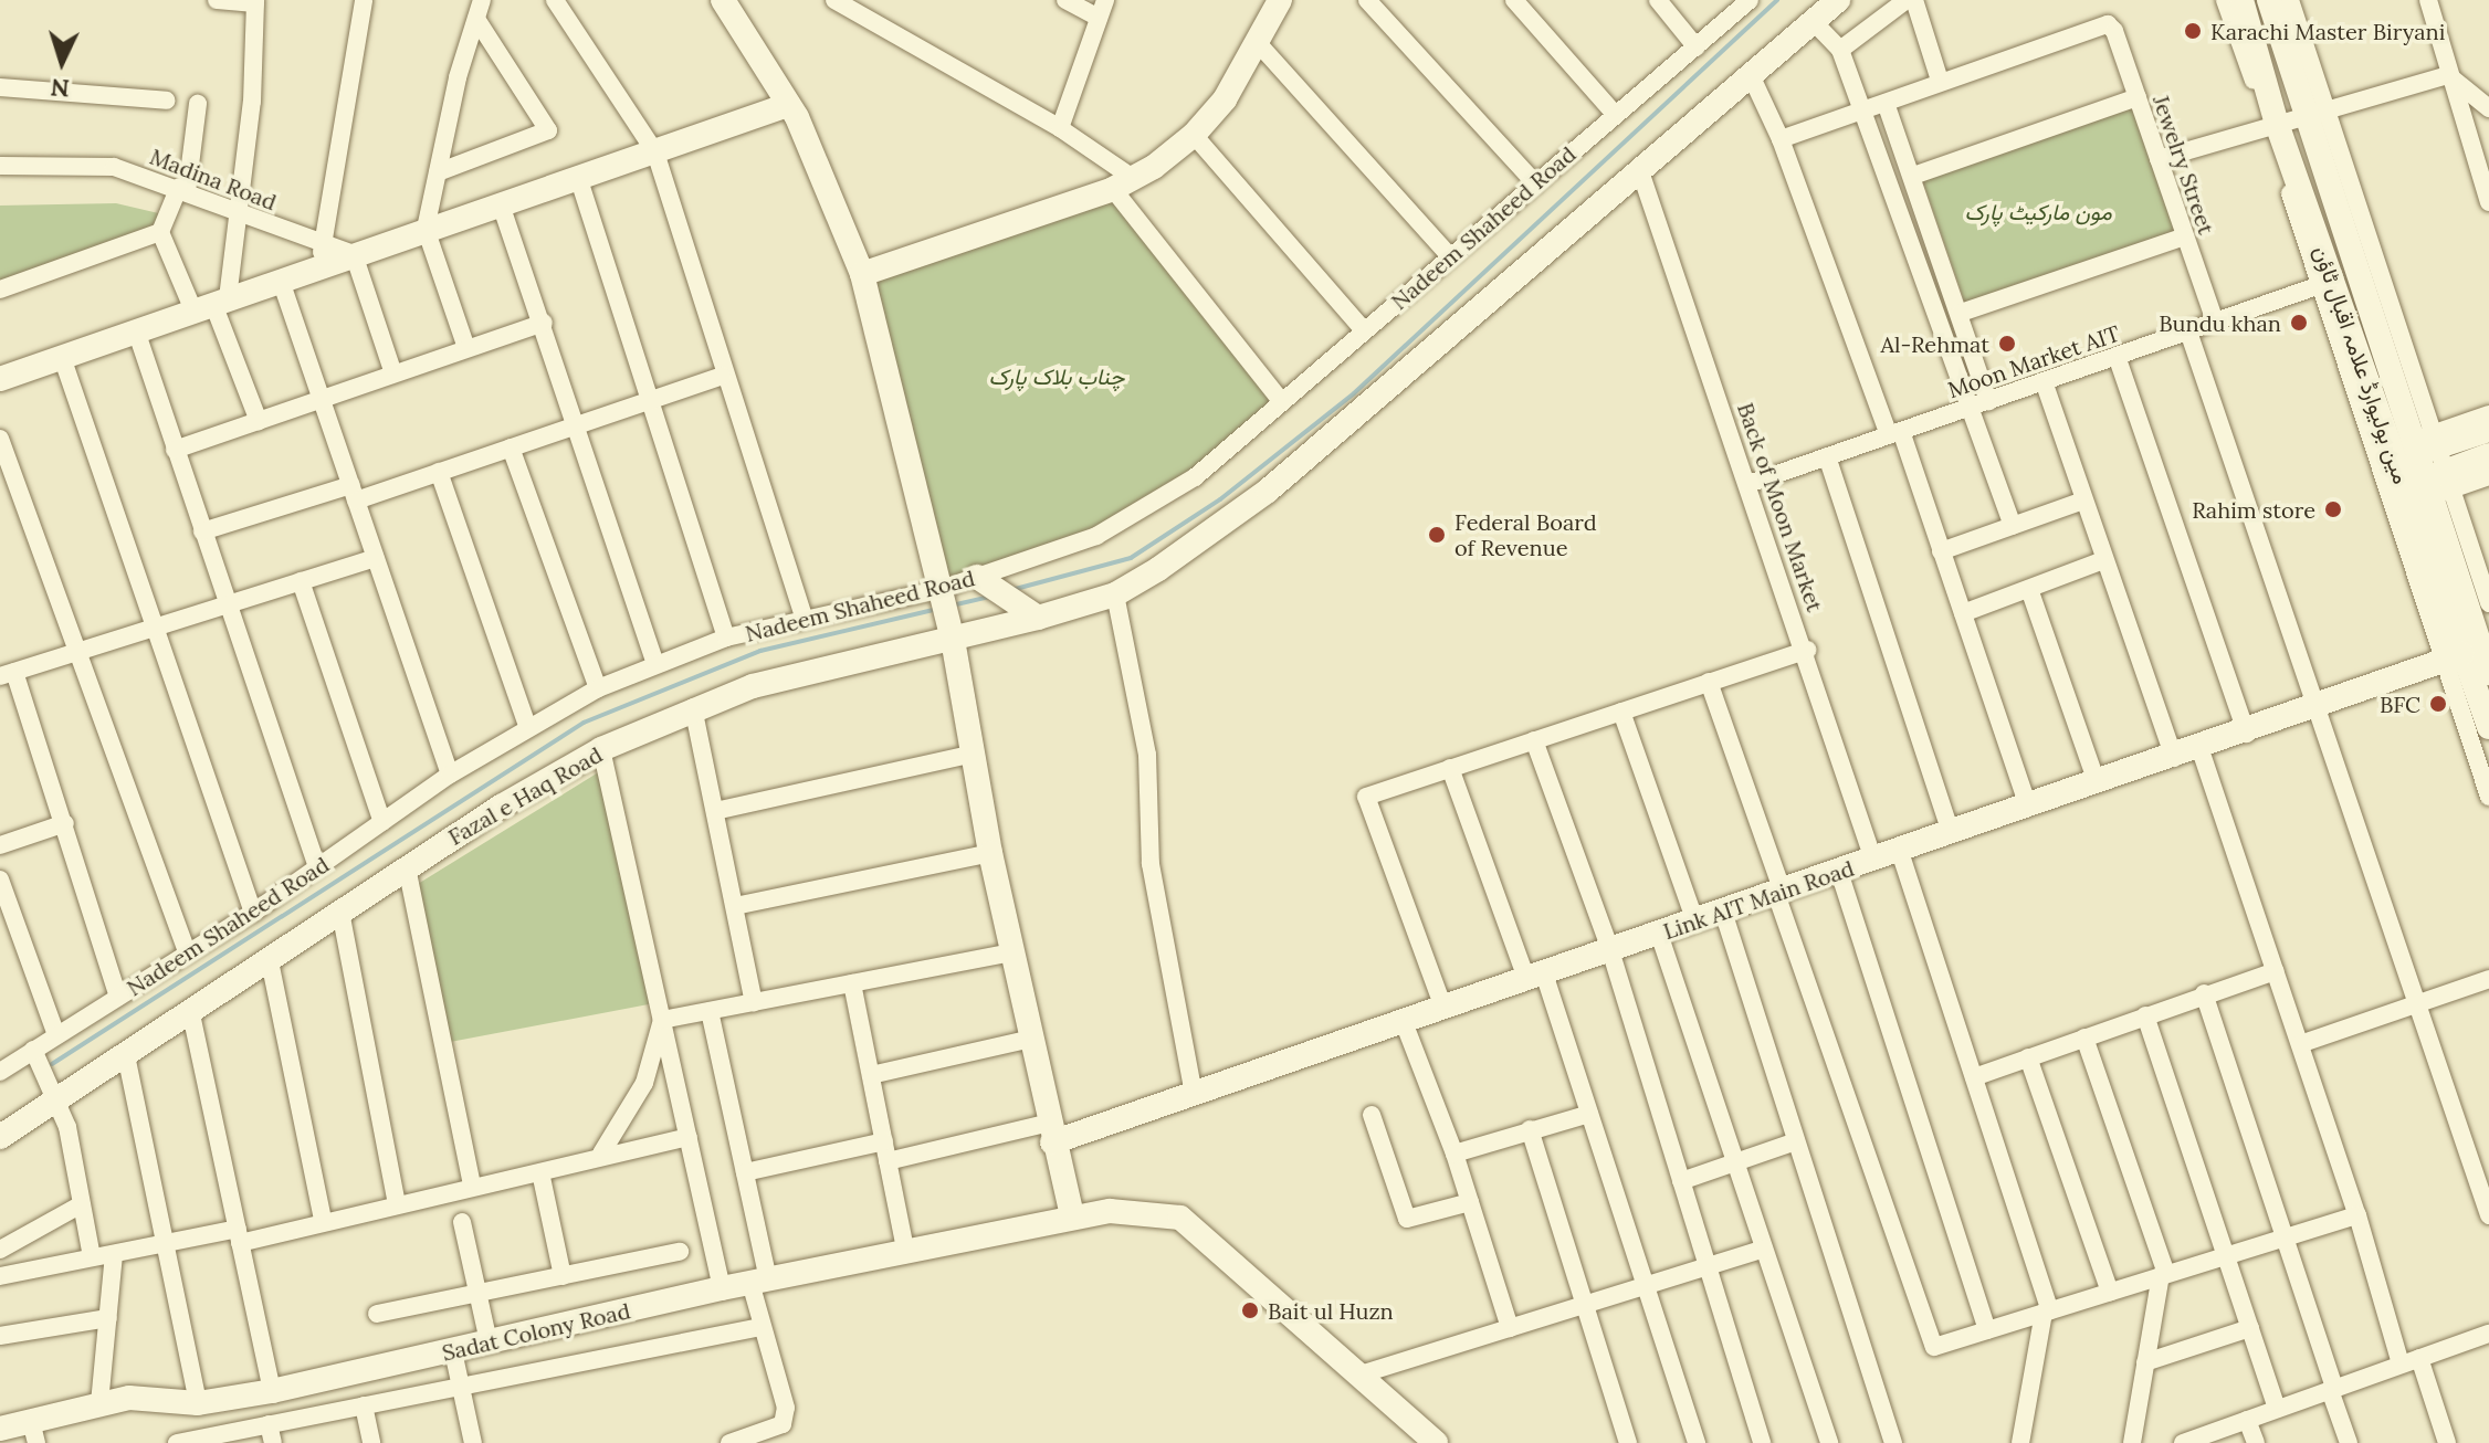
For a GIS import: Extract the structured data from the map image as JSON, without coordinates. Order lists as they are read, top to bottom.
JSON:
{
  "streets": {
    "street": [
      "Jewelry Street",
      "Madina Road",
      "Nadeem Shaheed Road",
      "Moon Market AIT",
      "مین بولیوارڈ علامہ اقبال ٹاؤن",
      "Back of Moon Market",
      "Fazal e Haq Road",
      "Link AIT Main Road",
      "Sadat Colony Road"
    ]
  },
  "crossings": [
    ["Jewelry Street", "Moon Market AIT"],
    ["Moon Market AIT", "مین بولیوارڈ علامہ اقبال ٹاؤن"],
    ["Moon Market AIT", "Back of Moon Market"],
    ["مین بولیوارڈ علامہ اقبال ٹاؤن", "Link AIT Main Road"],
    ["Back of Moon Market", "Link AIT Main Road"]
  ],
  "parks": ["مون مارکیٹ پارک", "چناب بلاک پارک"],
  "places": [
    "Karachi Master Biryani",
    "Bundu khan",
    "Al-Rehmat",
    "Rahim store",
    "Federal Board of Revenue",
    "BFC",
    "Bait ul Huzn"
  ],
  "north": "bottom"
}
